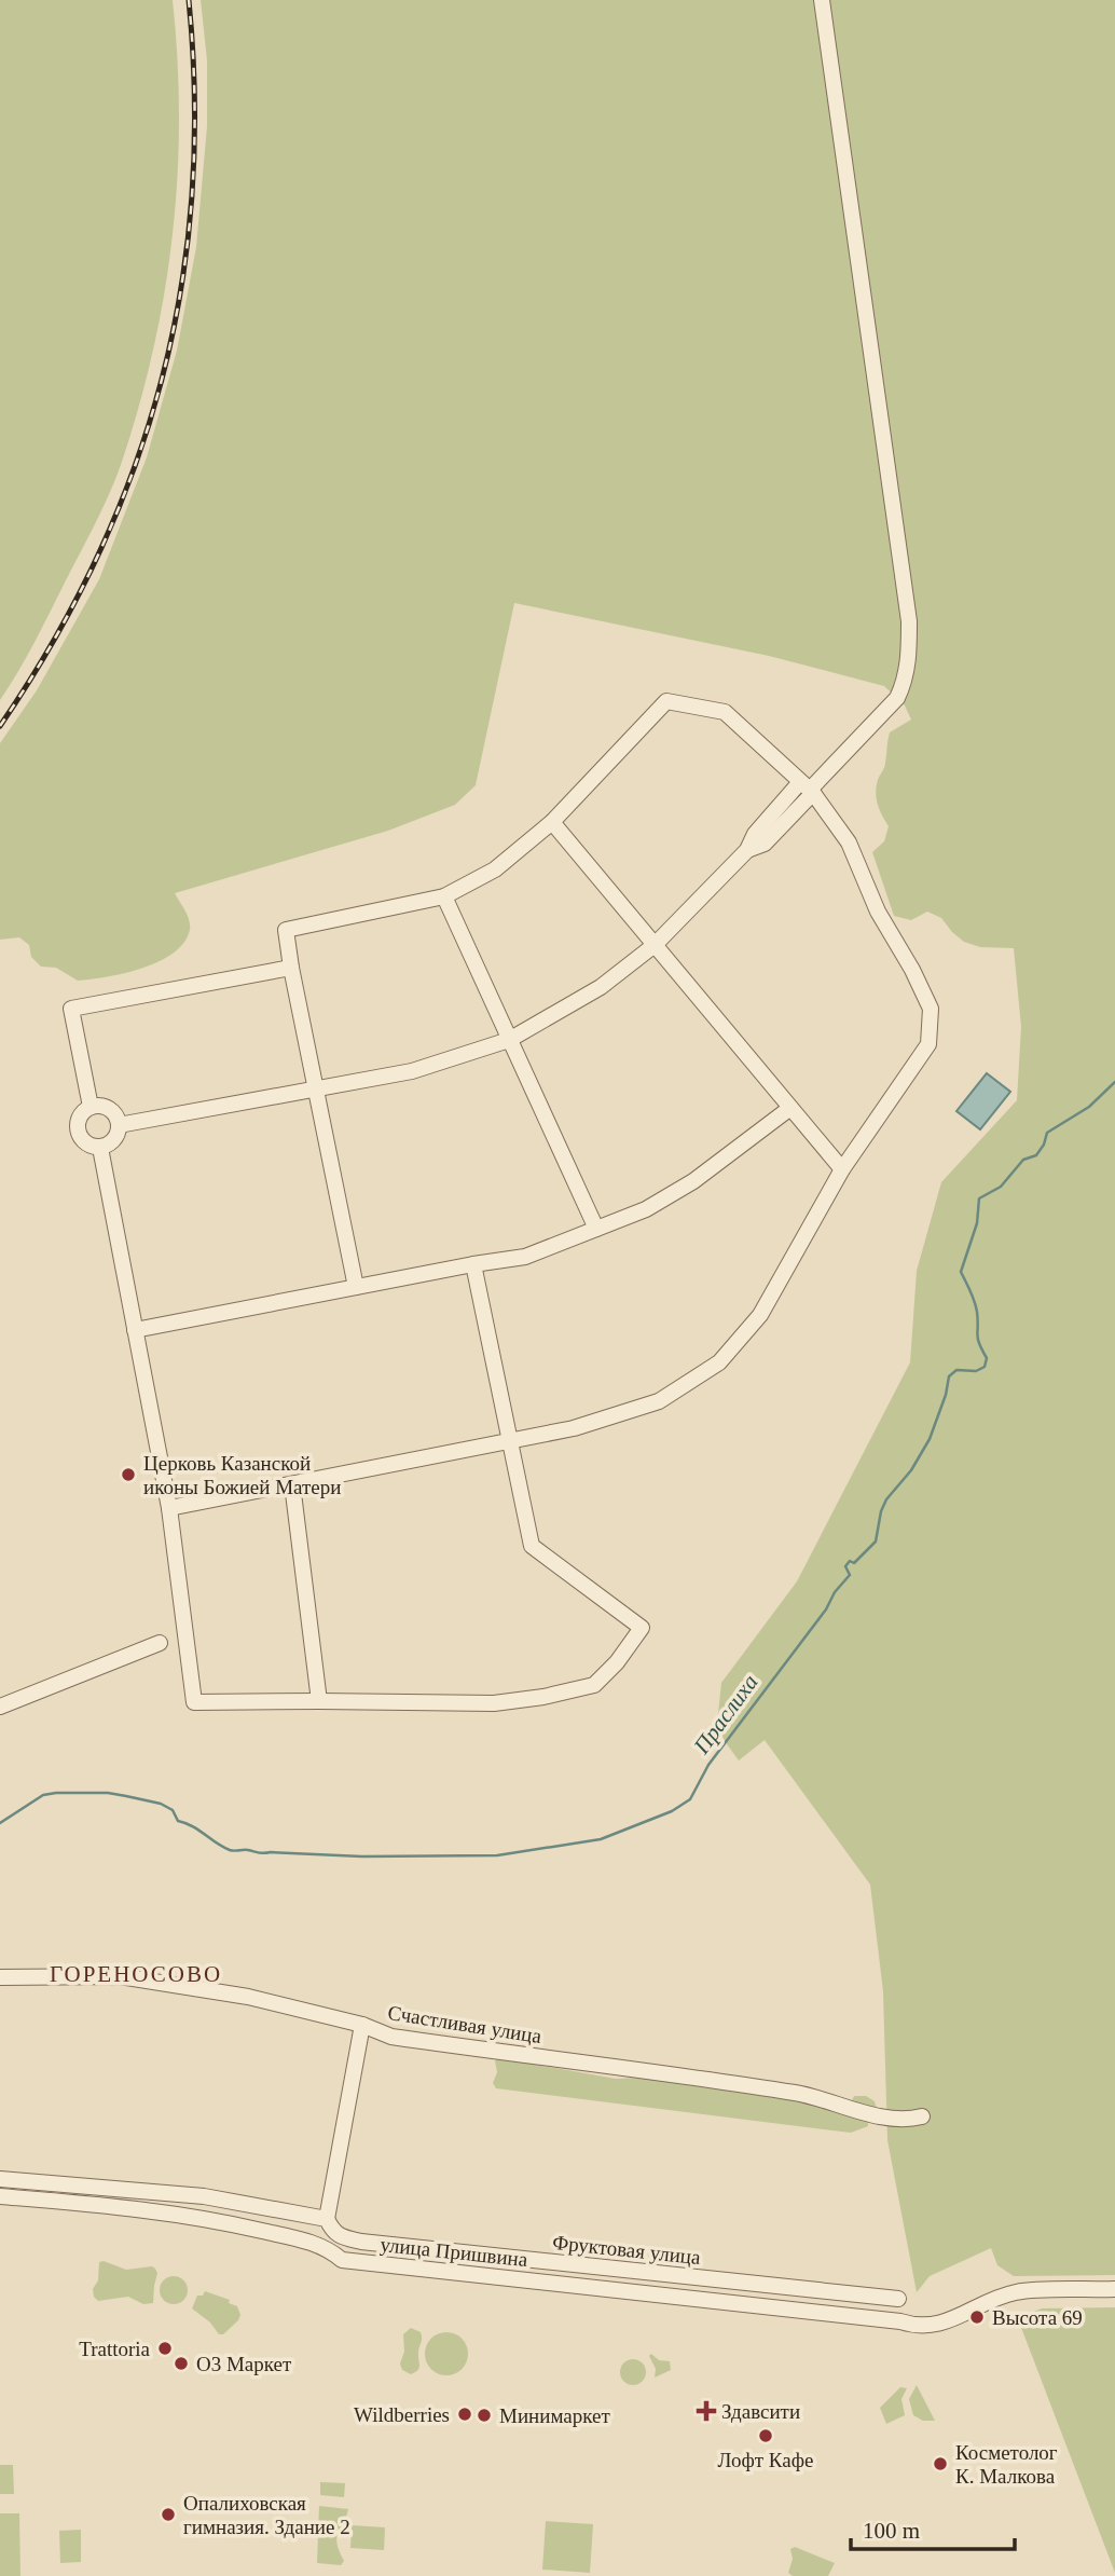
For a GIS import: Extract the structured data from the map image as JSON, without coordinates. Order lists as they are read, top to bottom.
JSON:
{
  "streets": {
    "street": ["Счастливая улица", "Фруктовая улица", "улица Пришвина"]
  },
  "districts": ["ГОРЕНОСОВО"],
  "water": ["Праслиха"],
  "places": {
    "other": [
      "Церковь Казанской иконы Божией Матери",
      "Высота 69",
      "Trattoria",
      "О3 Маркет",
      "Wildberries",
      "Минимаркет",
      "Лофт Кафе",
      "Косметолог К. Малкова",
      "Опалиховская гимназия. Здание 2"
    ],
    "health": ["Здавсити"]
  },
  "scale_bar": "100 m"
}
